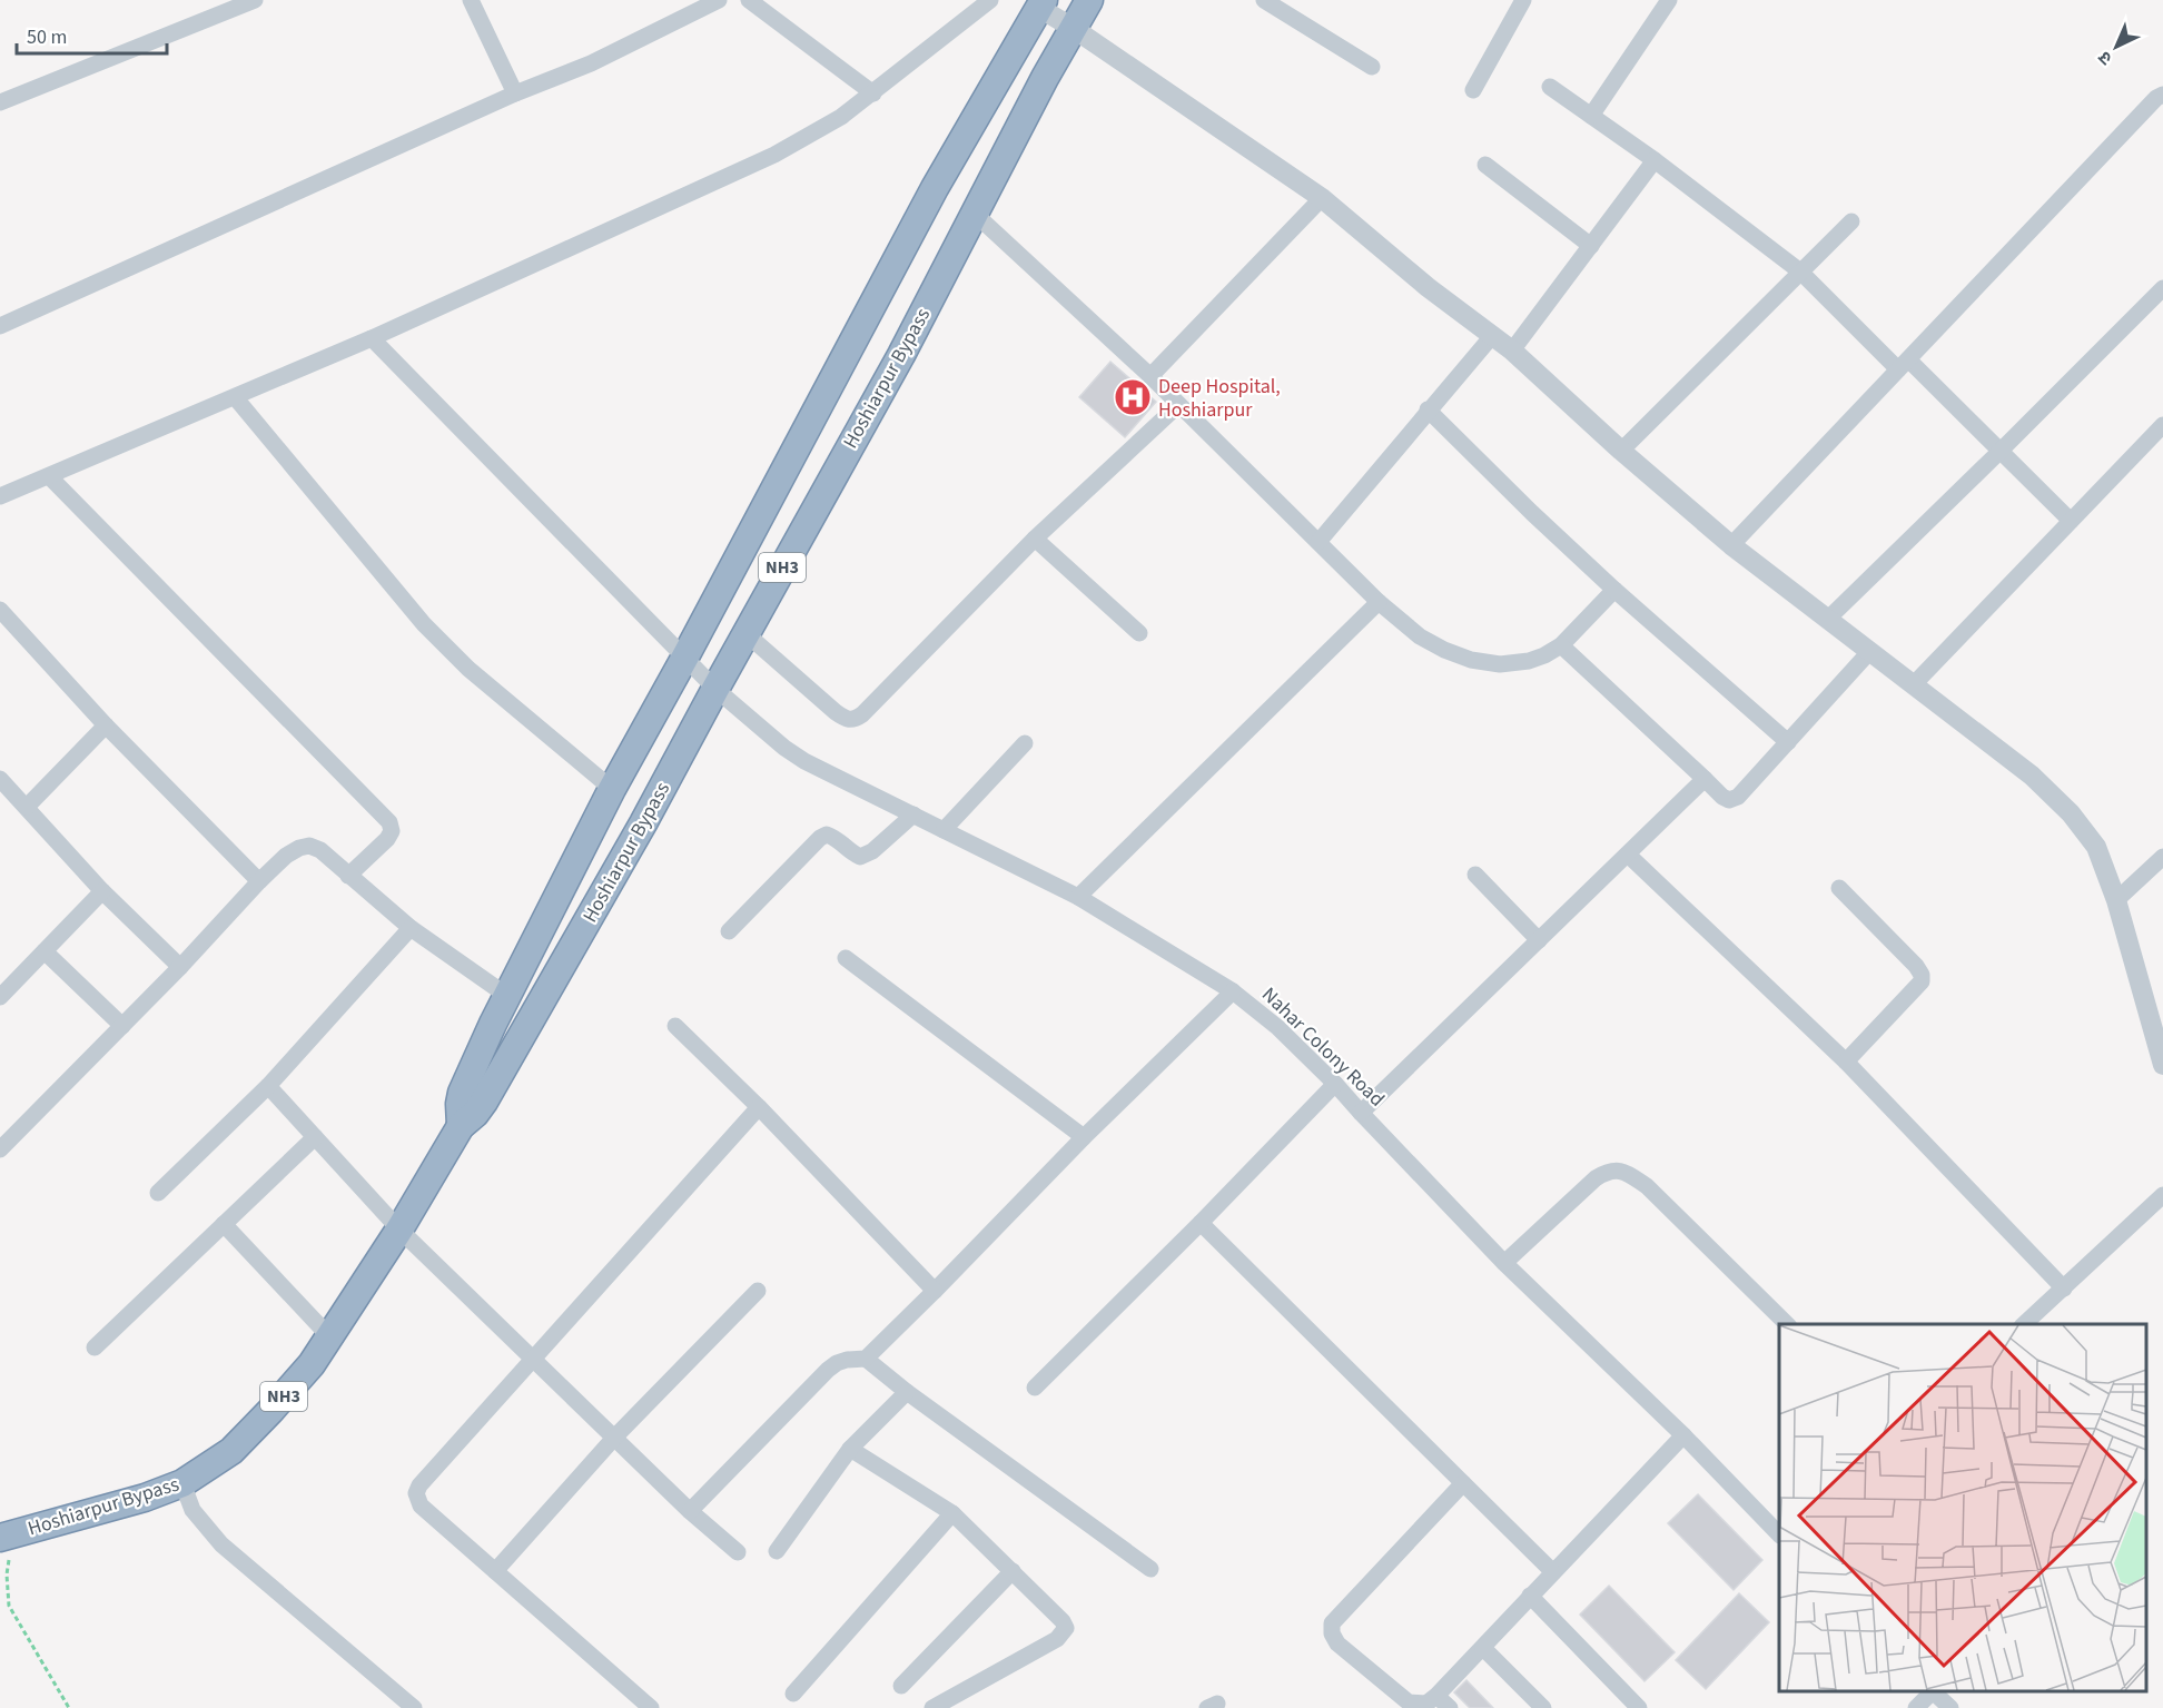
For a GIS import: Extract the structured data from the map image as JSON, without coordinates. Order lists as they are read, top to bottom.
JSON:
{
  "streets": {
    "highway": ["Hoshiarpur Bypass", "NH3"],
    "street": ["Nahar Colony Road"]
  },
  "crossings": [
    ["Hoshiarpur Bypass", "NH3"],
    ["Hoshiarpur Bypass", "Nahar Colony Road"],
    ["NH3", "Nahar Colony Road"]
  ],
  "places": {
    "hospital": ["Deep Hospital, Hoshiarpur"]
  },
  "scale_bar": "50 m",
  "north": "bottom left"
}
